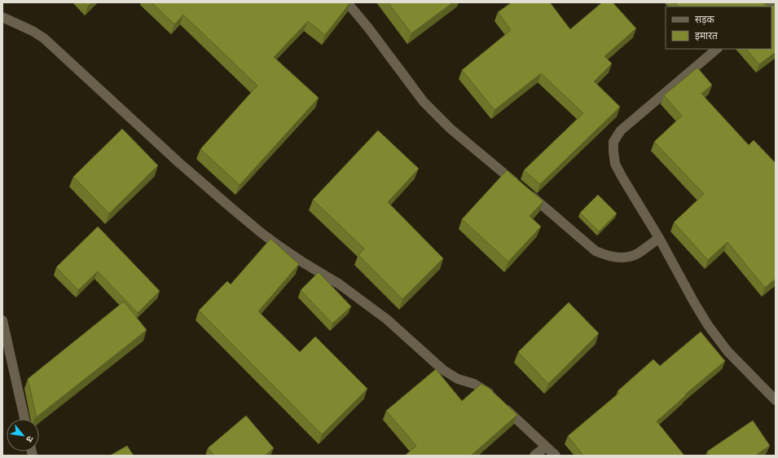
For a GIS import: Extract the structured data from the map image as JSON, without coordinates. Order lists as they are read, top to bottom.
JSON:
{
  "legend": ["सड़क", "इमारत"],
  "north": "bottom right"
}
